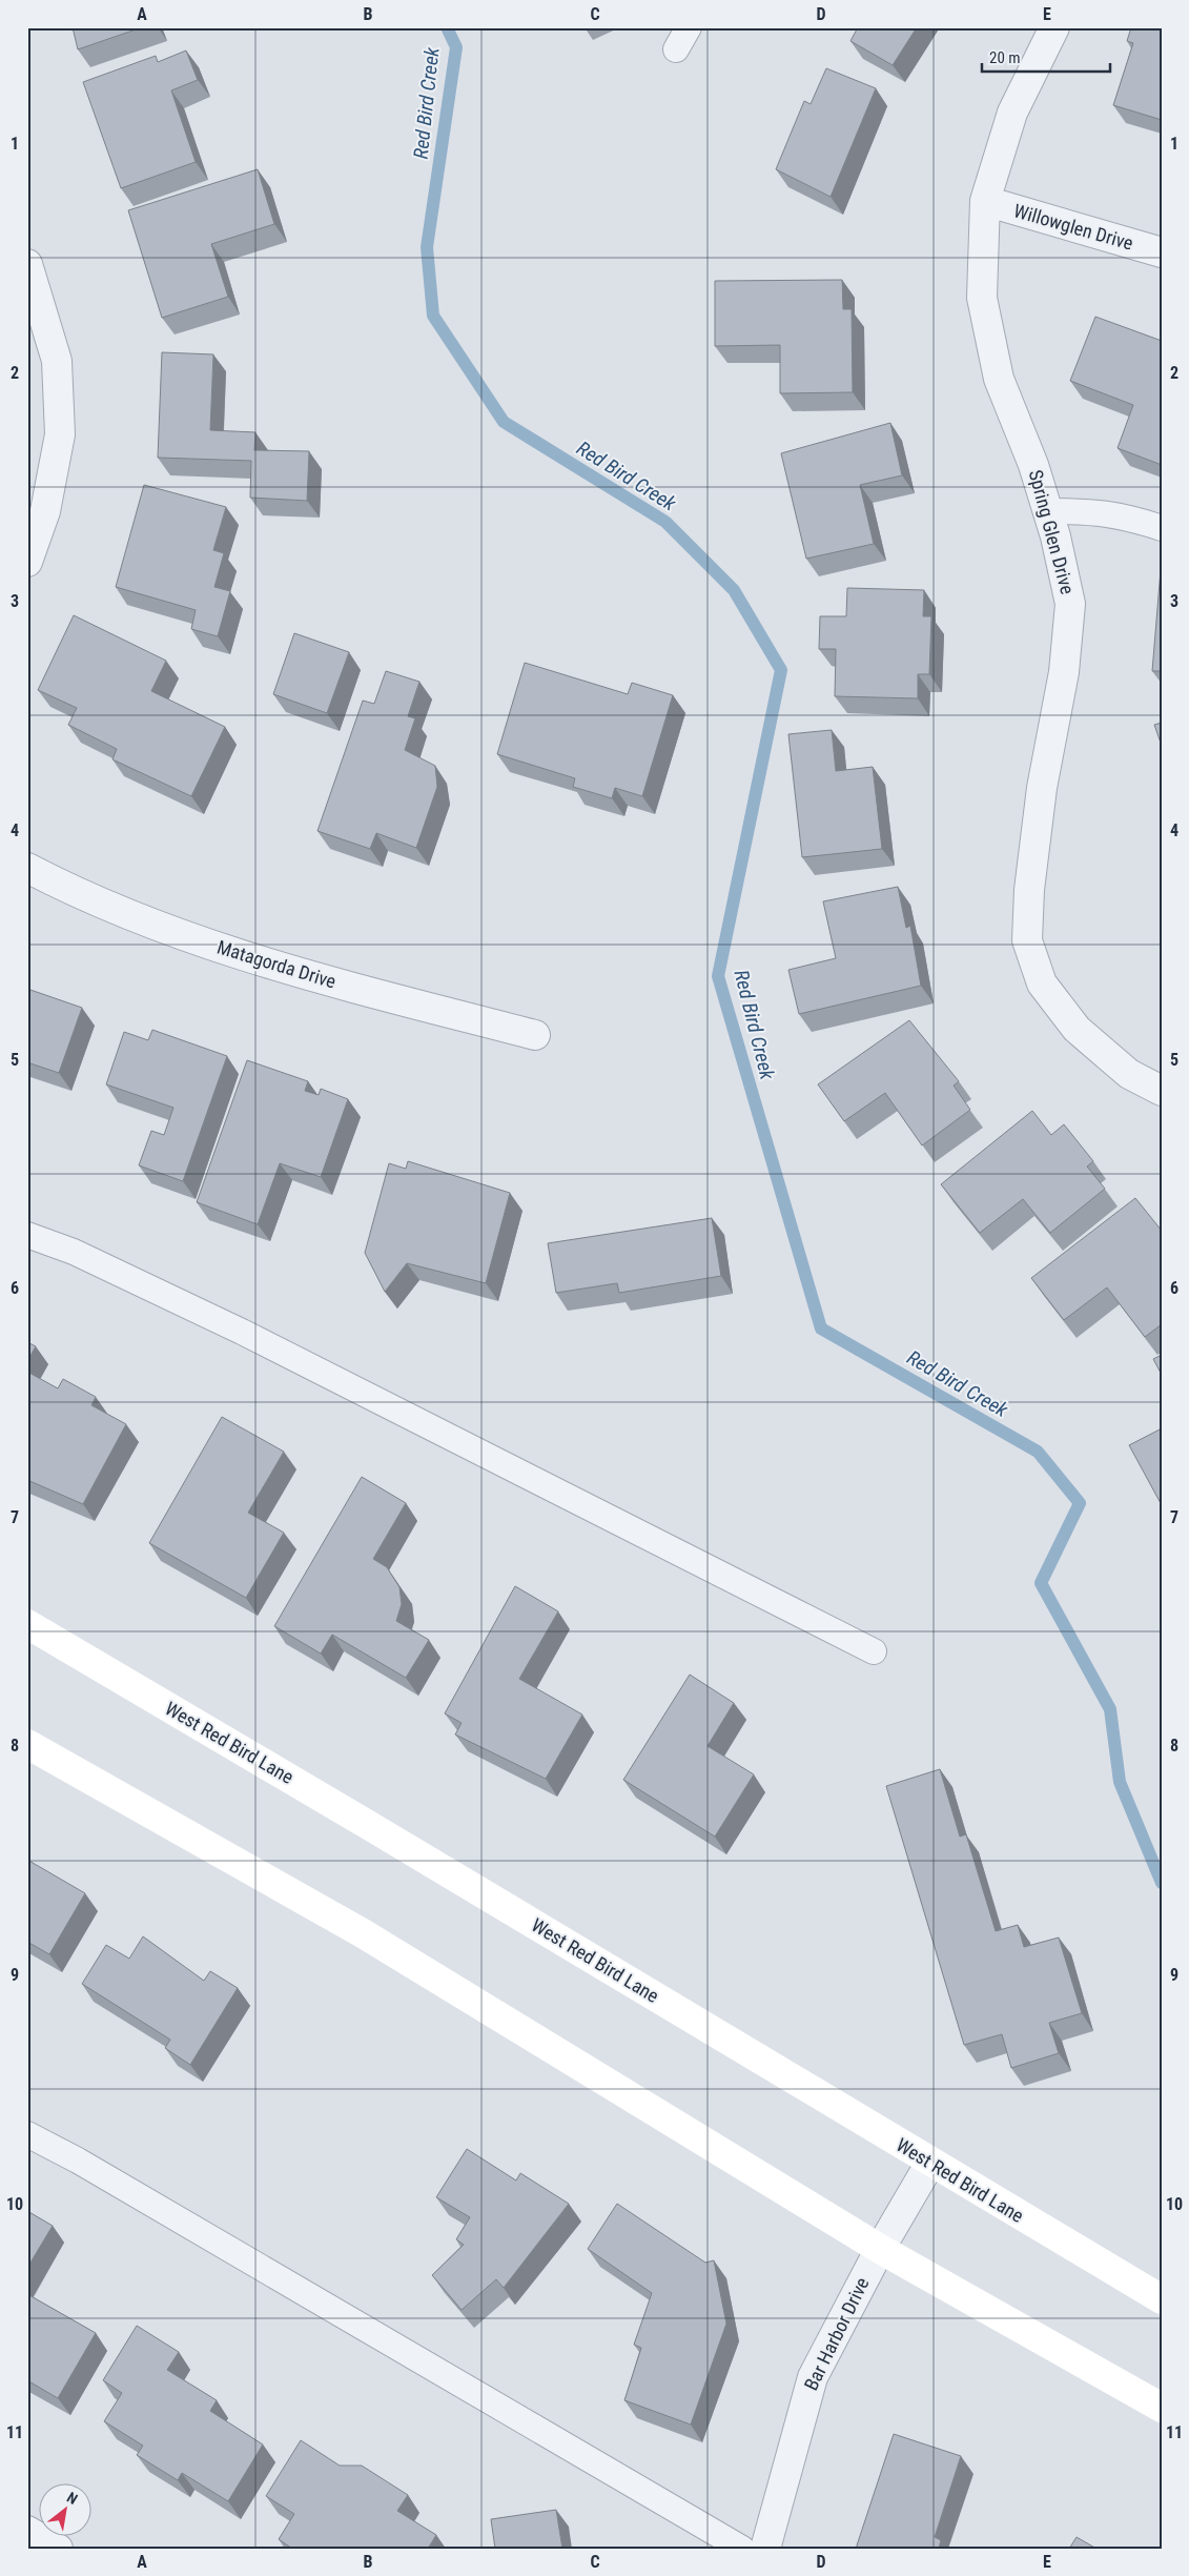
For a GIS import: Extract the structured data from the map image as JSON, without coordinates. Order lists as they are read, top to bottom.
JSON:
{
  "streets": {
    "main road": ["West Red Bird Lane"],
    "street": [
      "Willowglen Drive",
      "Spring Glen Drive",
      "Matagorda Drive",
      "Bar Harbor Drive"
    ]
  },
  "crossings": [
    ["Willowglen Drive", "Spring Glen Drive"],
    ["West Red Bird Lane", "Bar Harbor Drive"]
  ],
  "water": ["Red Bird Creek"],
  "scale_bar": "20 m",
  "north": "top right",
  "grid": {
    "columns": [
      "A",
      "B",
      "C",
      "D",
      "E"
    ],
    "rows": [
      "1",
      "2",
      "3",
      "4",
      "5",
      "6",
      "7",
      "8",
      "9",
      "10",
      "11"
    ]
  }
}
